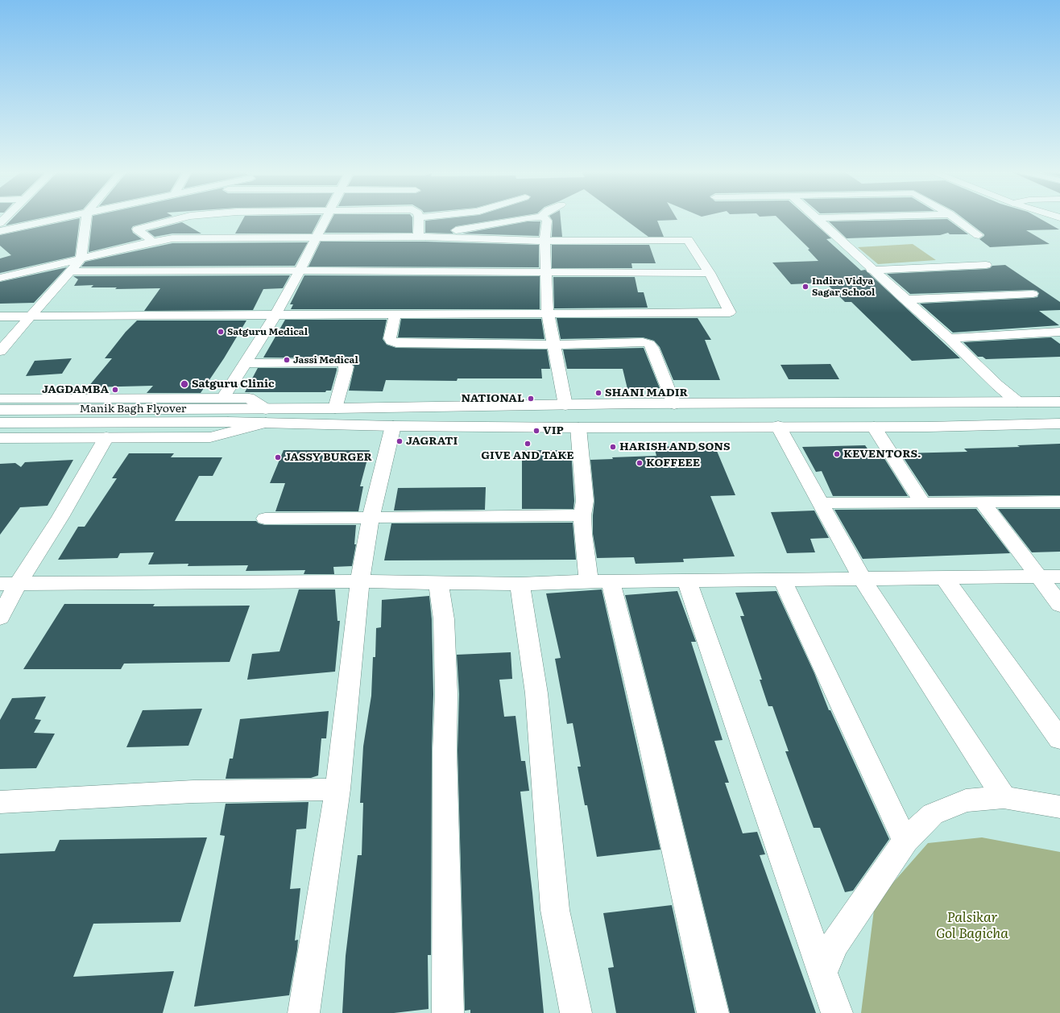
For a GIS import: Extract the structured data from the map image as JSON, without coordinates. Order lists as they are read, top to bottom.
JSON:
{
  "streets": {
    "street": ["Manik Bagh Flyover"]
  },
  "parks": ["Palsikar Gol Bagicha"],
  "places": [
    "Indira Vidya Sagar School",
    "Satguru Medical",
    "Jassi Medical",
    "Satguru Clinic",
    "JAGDAMBA",
    "SHANI MADIR",
    "NATIONAL",
    "VIP",
    "JAGRATI",
    "GIVE AND TAKE",
    "HARISH AND SONS",
    "KEVENTORS.",
    "JASSY BURGER",
    "KOFFEEE"
  ]
}
